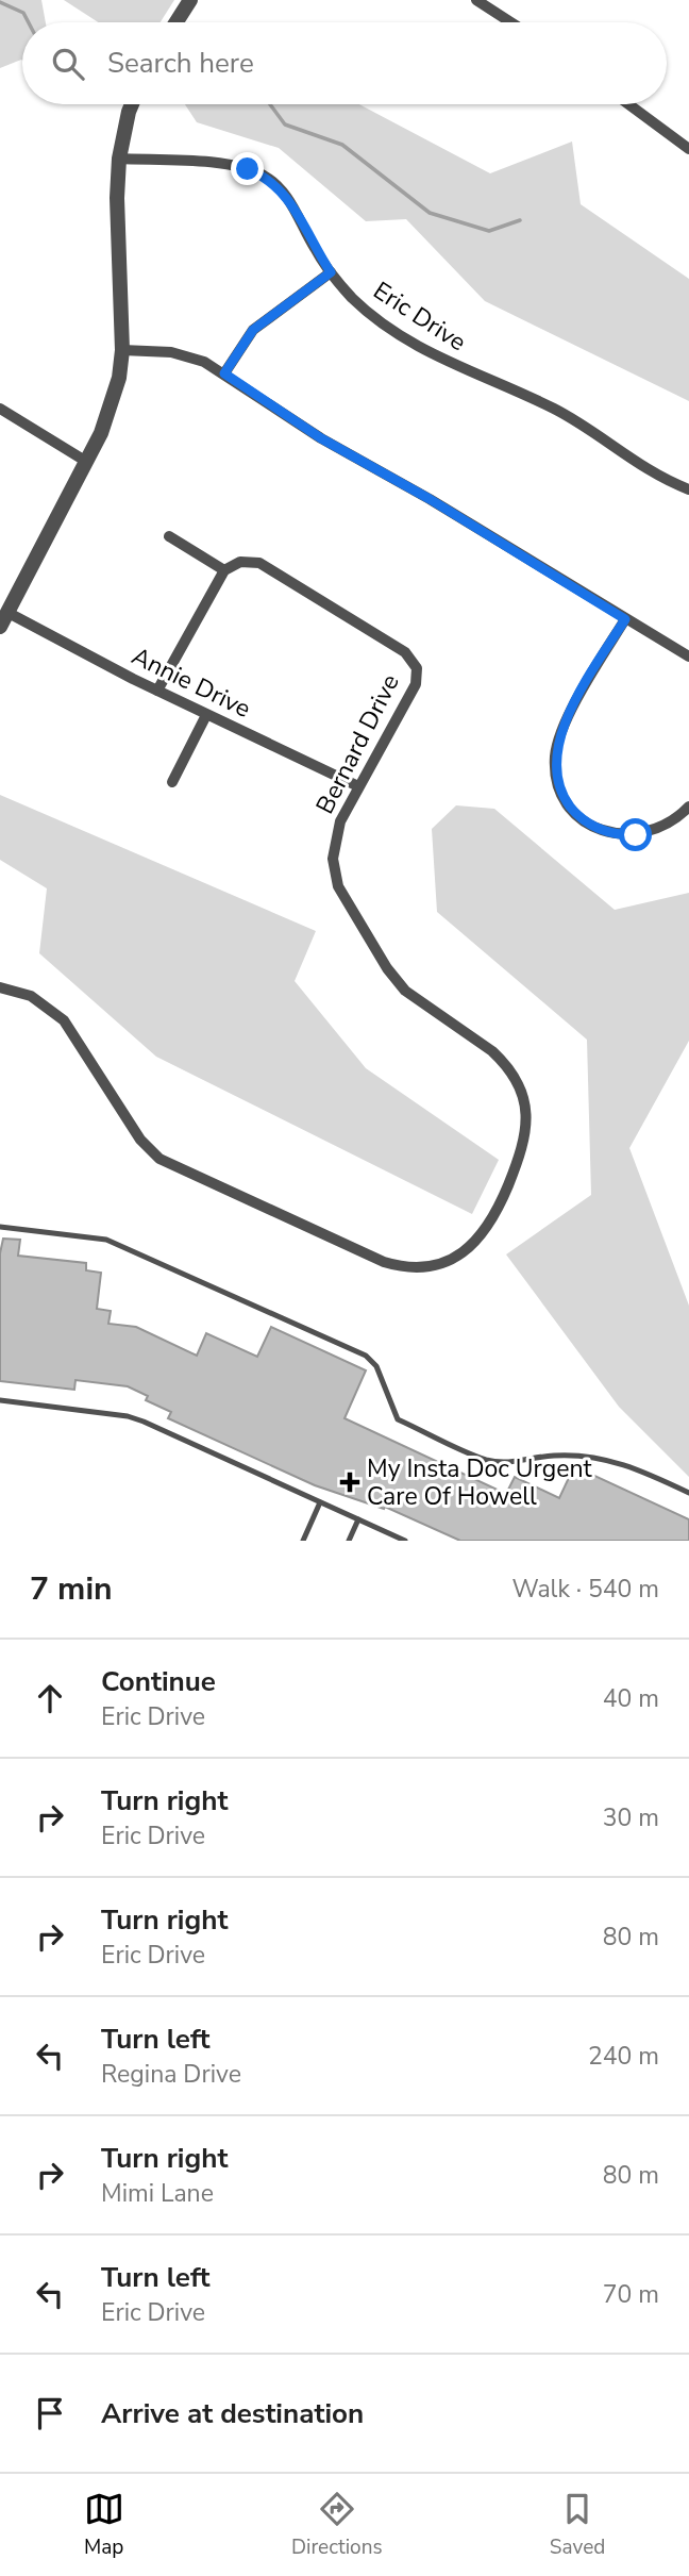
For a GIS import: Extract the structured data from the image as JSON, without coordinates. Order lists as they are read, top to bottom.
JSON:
{
  "streets": {
    "street": ["Eric Drive", "Annie Drive", "Bernard Drive"]
  },
  "crossings": [
    ["Annie Drive", "Bernard Drive"]
  ],
  "places": {
    "health": ["My Insta Doc Urgent Care Of Howell"]
  },
  "page": {
    "search": "Search here",
    "heading": ["7 min", "Walk · 540 m"],
    "list": [
      ["Continue", "Eric Drive", "40 m"],
      ["Turn right", "Eric Drive", "30 m"],
      ["Turn right", "Eric Drive", "80 m"],
      ["Turn left", "Regina Drive", "240 m"],
      ["Turn right", "Mimi Lane", "80 m"],
      ["Turn left", "Eric Drive", "70 m"],
      "Arrive at destination"
    ],
    "nav": ["Map", "Directions", "Saved"]
  }
}
